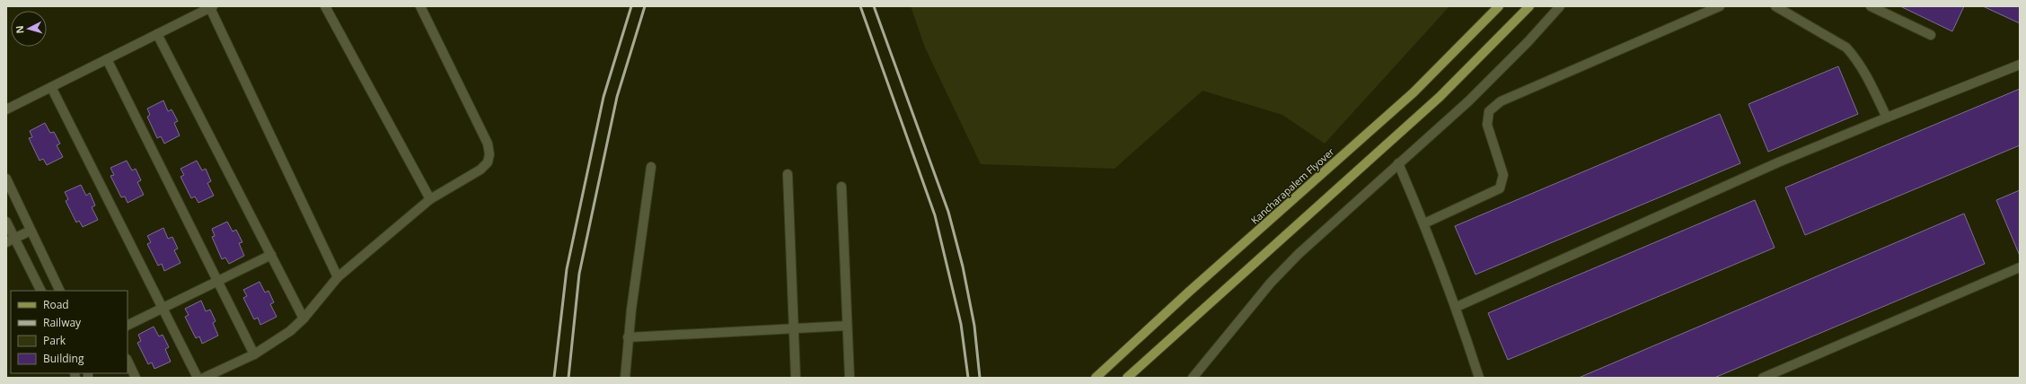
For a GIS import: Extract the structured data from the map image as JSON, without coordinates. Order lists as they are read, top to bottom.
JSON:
{
  "streets": {
    "main road": ["Kancharapalem Flyover"]
  },
  "legend": [
    "Road",
    "Railway",
    "Park",
    "Building"
  ],
  "north": "left"
}
